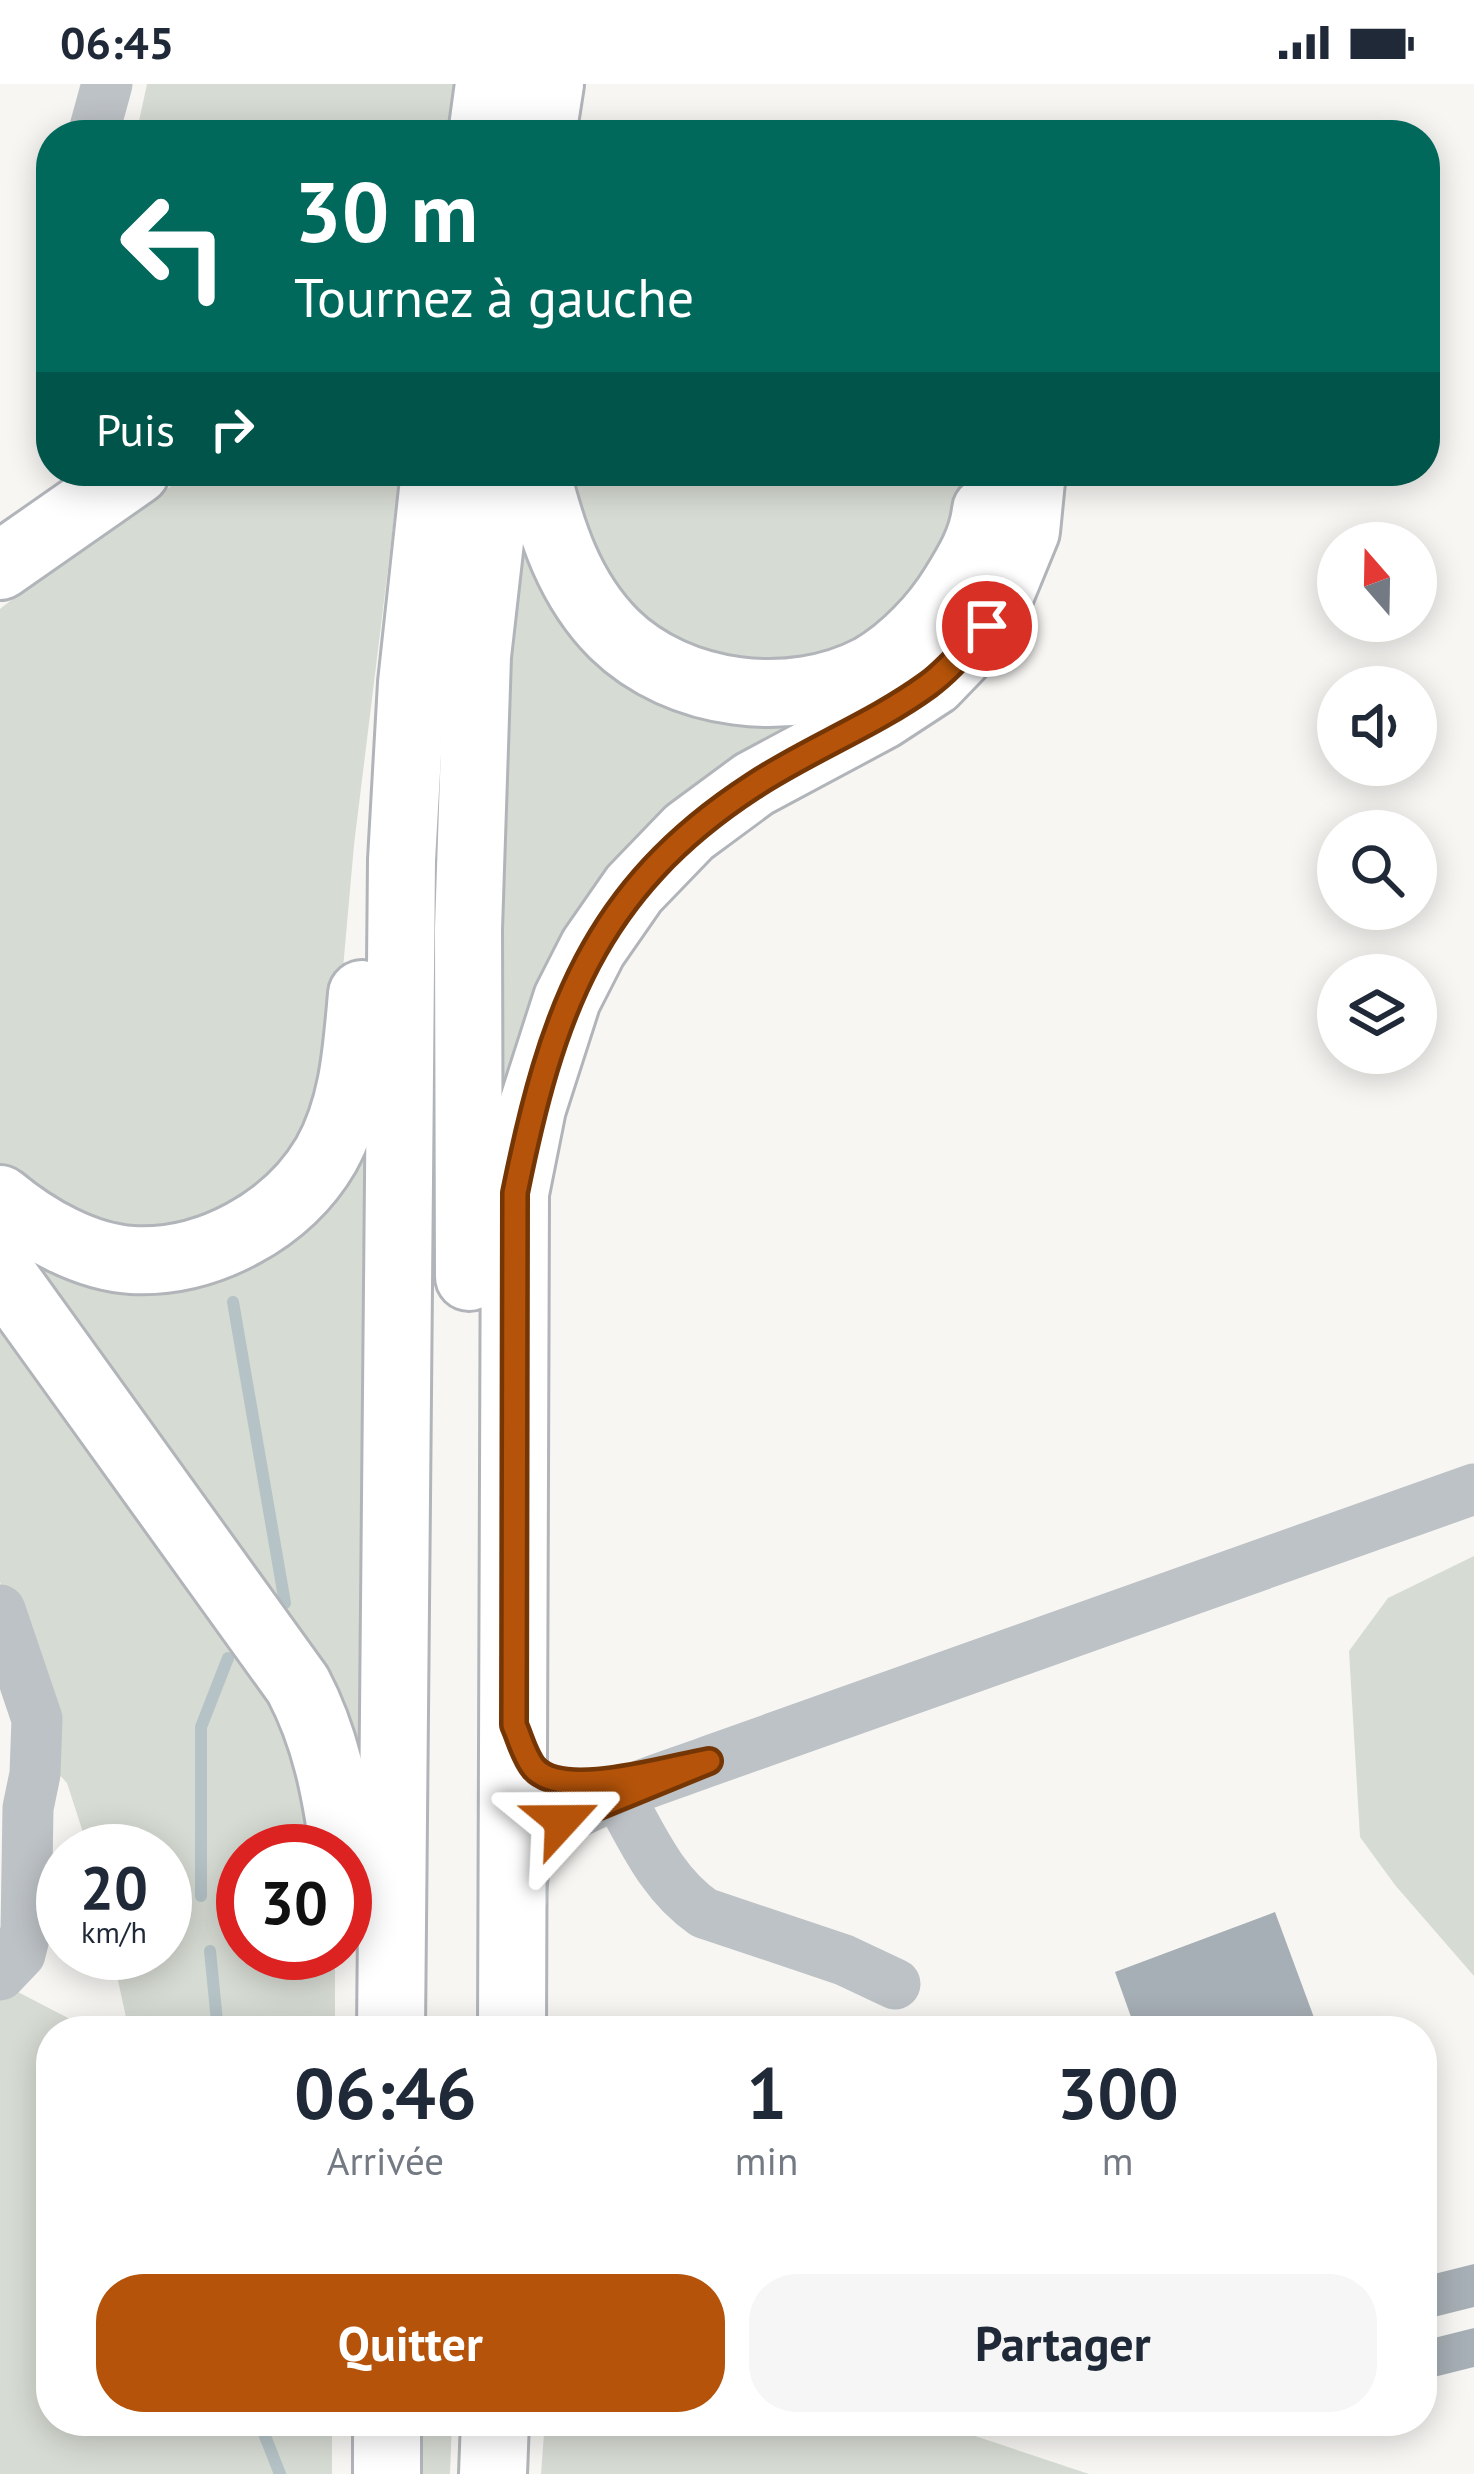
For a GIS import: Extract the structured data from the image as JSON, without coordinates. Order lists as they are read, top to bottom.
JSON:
{
  "north": "top",
  "page": {
    "status": "06:45",
    "turn": ["30 m", "Tournez à gauche"],
    "then": "Puis",
    "speed": "20 km/h",
    "limit": "30",
    "eta": [
      "06:46",
      "Arrivée",
      "1",
      "min",
      "300",
      "m"
    ],
    "buttons": ["Quitter", "Partager"]
  }
}
